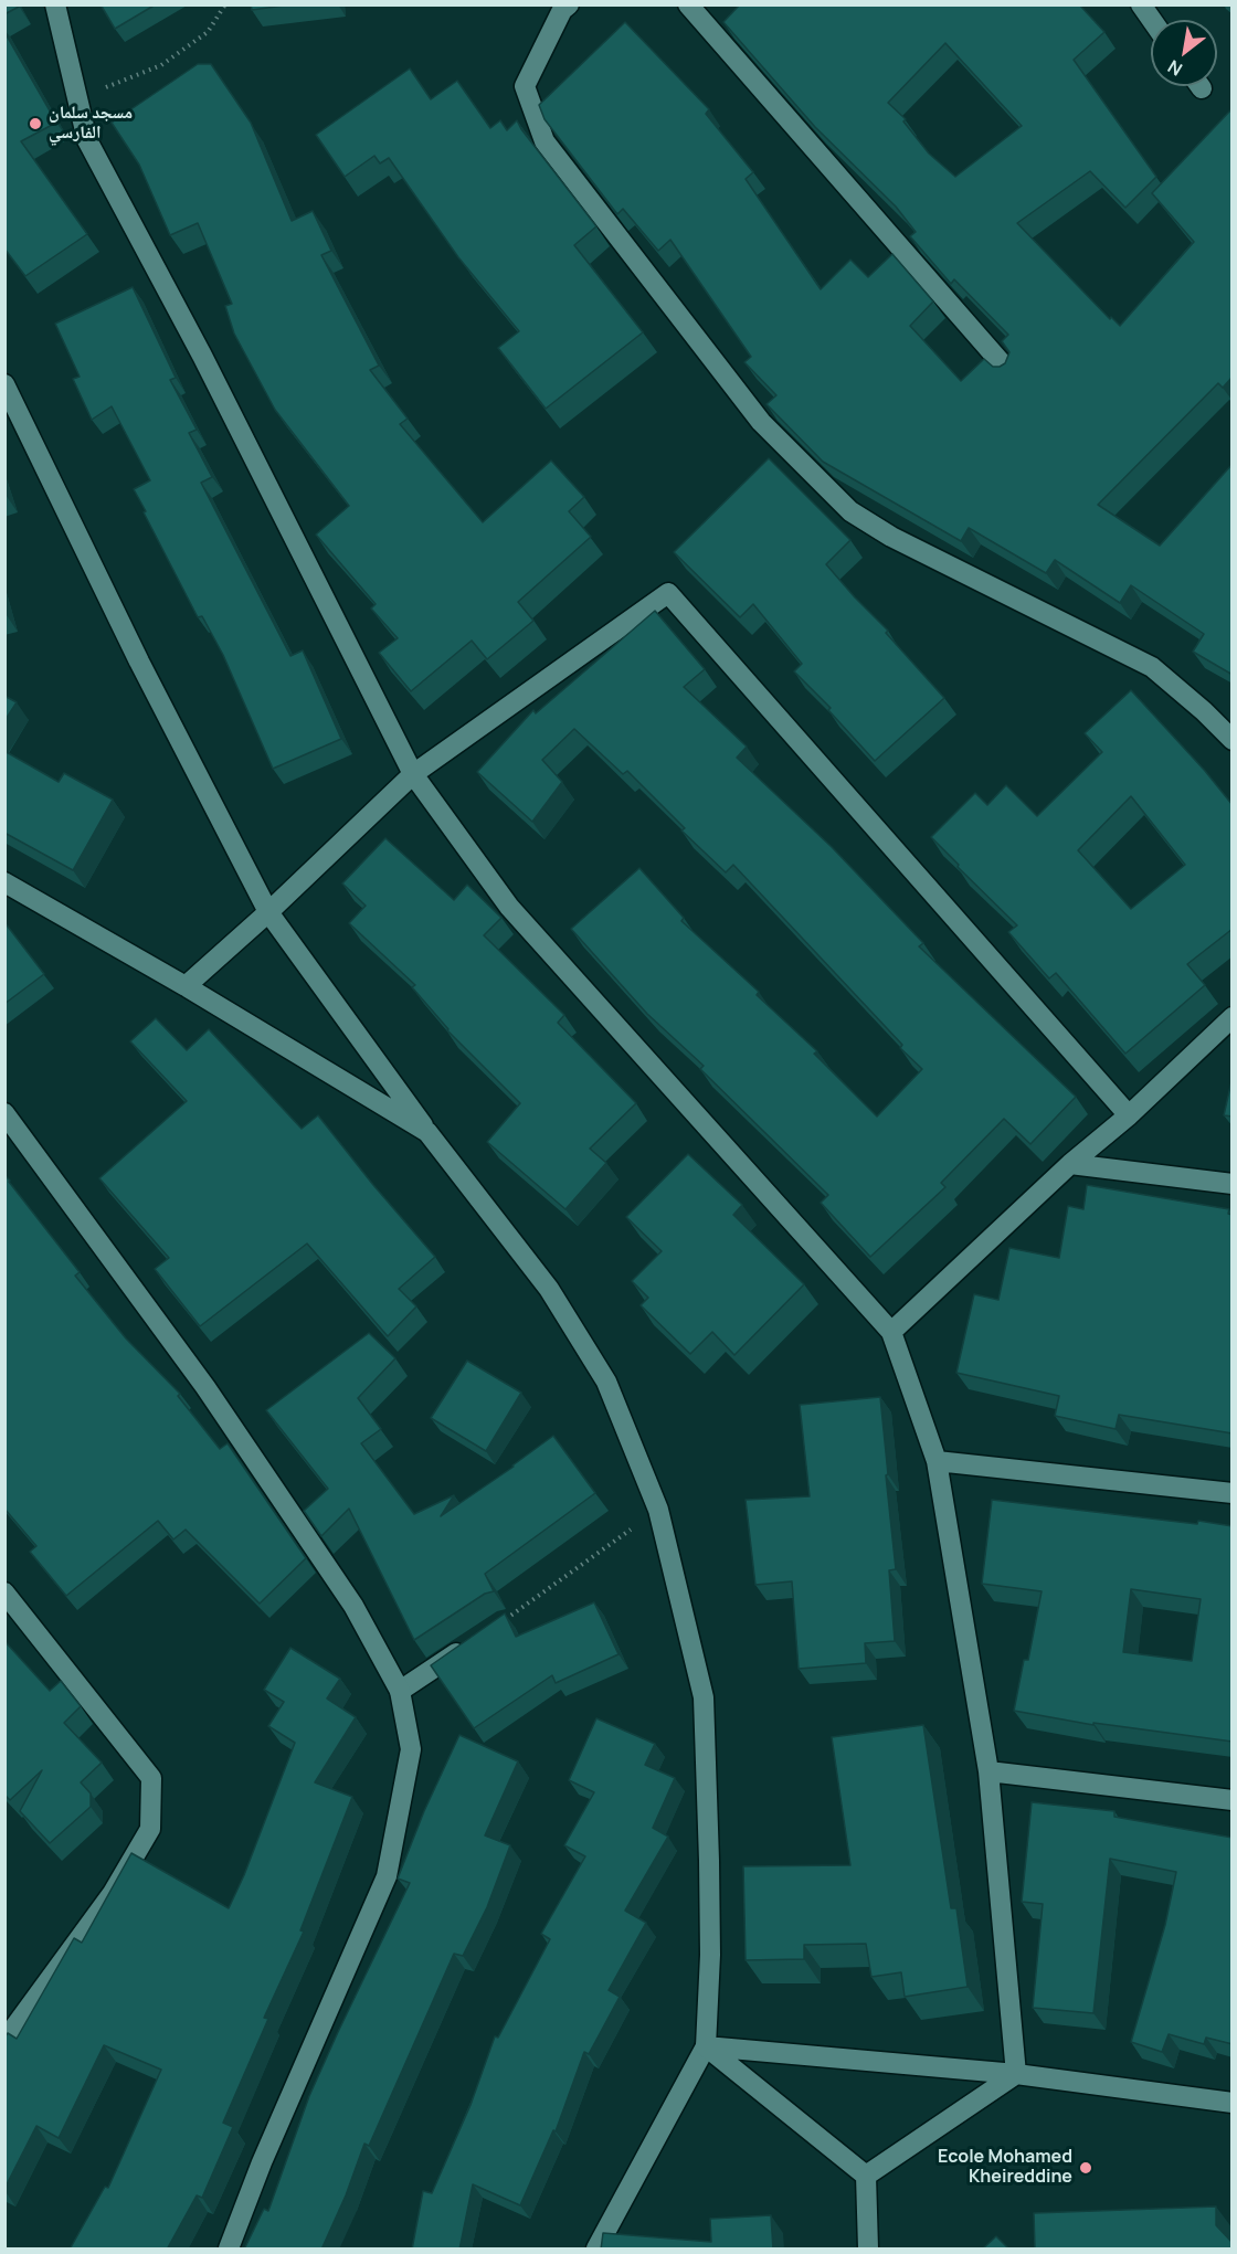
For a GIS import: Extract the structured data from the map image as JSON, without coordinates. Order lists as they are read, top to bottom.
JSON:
{
  "places": ["مسجد سلمان الفارسي", "Ecole Mohamed Kheireddine"],
  "north": "bottom left"
}
